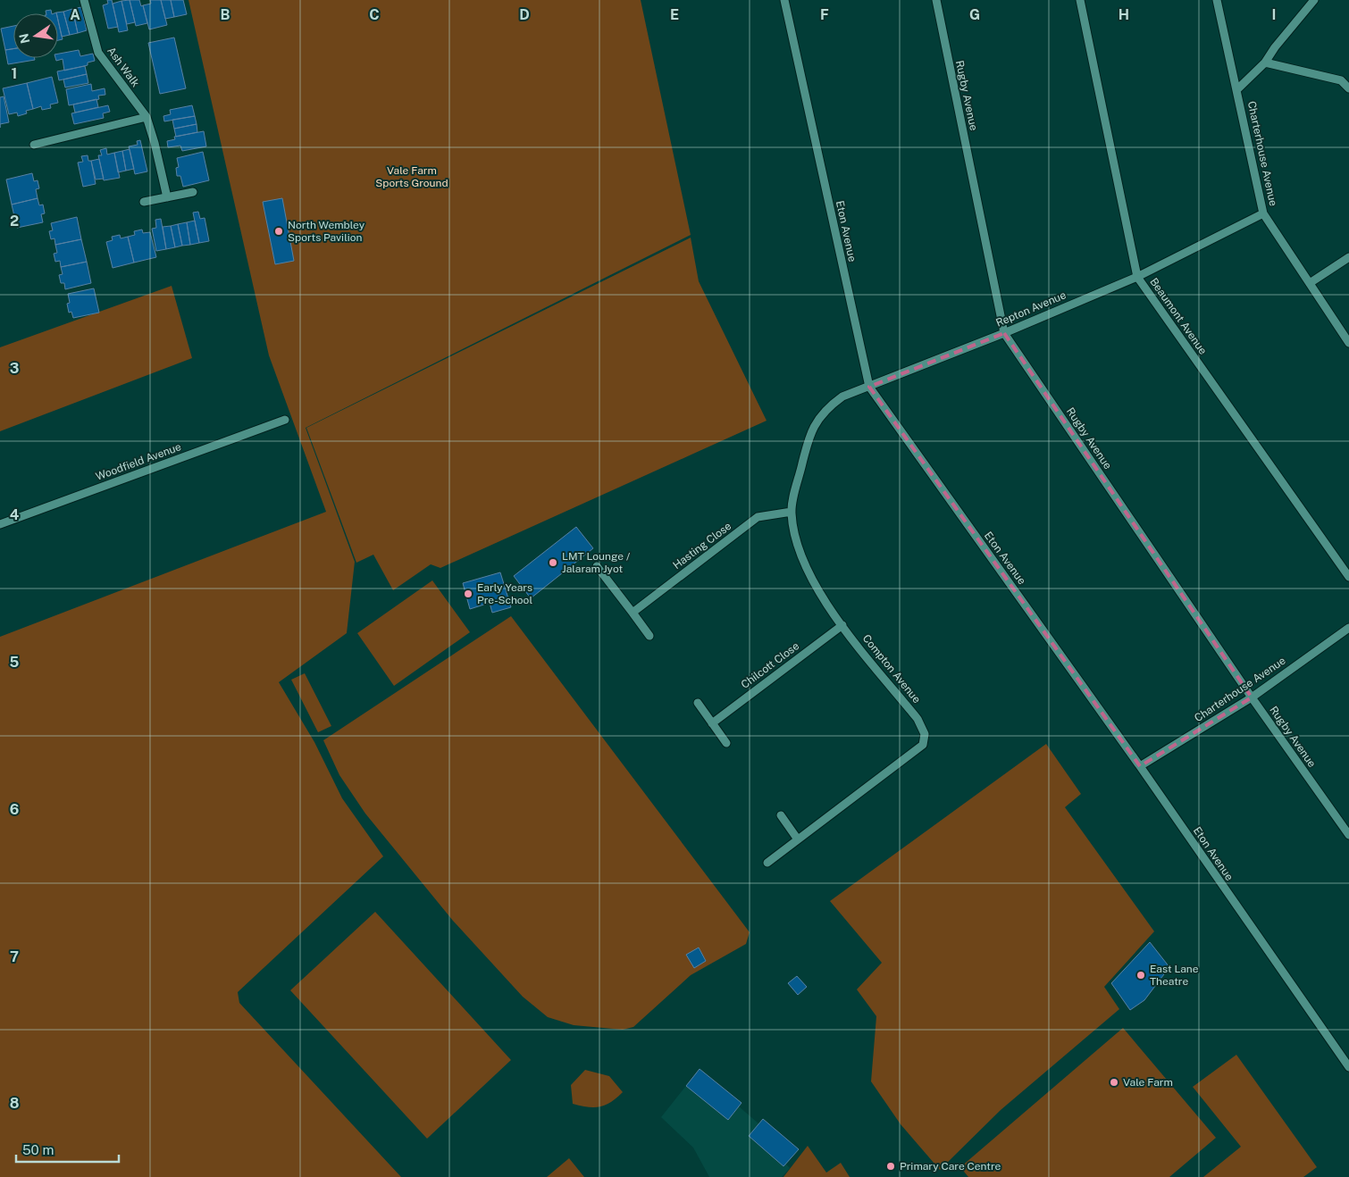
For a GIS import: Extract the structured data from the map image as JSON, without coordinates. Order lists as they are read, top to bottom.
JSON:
{
  "streets": {
    "street": [
      "Ash Walk",
      "Rugby Avenue",
      "Charterhouse Avenue",
      "Eton Avenue",
      "Repton Avenue",
      "Beaumont Avenue",
      "Woodfield Avenue",
      "Hasting Close",
      "Chilcott Close",
      "Compton Avenue"
    ]
  },
  "crossings": [
    ["Rugby Avenue", "Charterhouse Avenue"],
    ["Rugby Avenue", "Repton Avenue"],
    ["Charterhouse Avenue", "Eton Avenue"],
    ["Charterhouse Avenue", "Repton Avenue"],
    ["Eton Avenue", "Repton Avenue"],
    ["Repton Avenue", "Beaumont Avenue"],
    ["Repton Avenue", "Compton Avenue"],
    ["Hasting Close", "Compton Avenue"],
    ["Chilcott Close", "Compton Avenue"]
  ],
  "parks": ["Vale Farm Sports Ground"],
  "places": [
    "North Wembley Sports Pavilion",
    "LMT Lounge / Jalaram Jyot",
    "Early Years Pre-School",
    "East Lane Theatre",
    "Vale Farm",
    "Primary Care Centre"
  ],
  "scale_bar": "50 m",
  "north": "left",
  "grid": {
    "columns": [
      "A",
      "B",
      "C",
      "D",
      "E",
      "F",
      "G",
      "H",
      "I"
    ],
    "rows": [
      "1",
      "2",
      "3",
      "4",
      "5",
      "6",
      "7",
      "8"
    ]
  }
}
